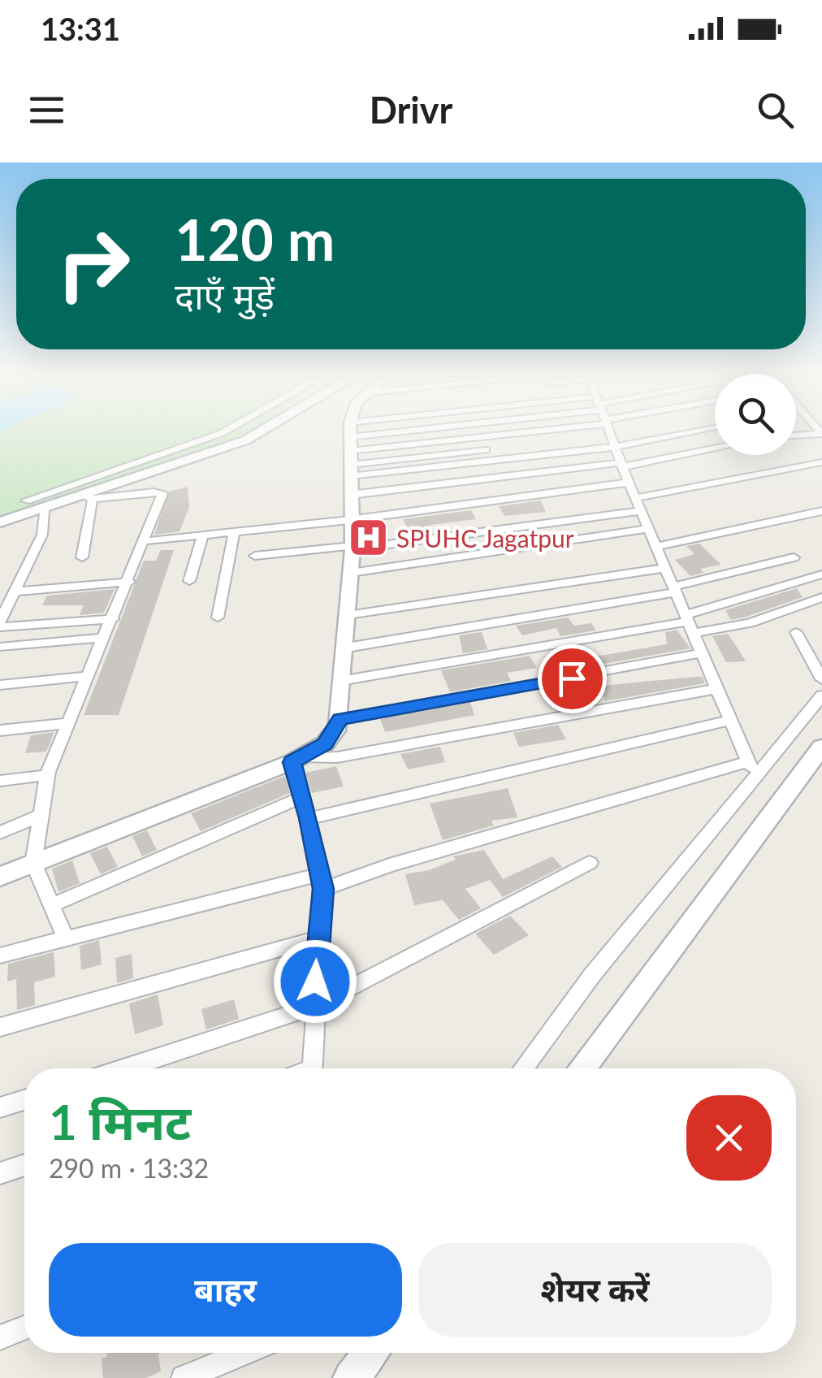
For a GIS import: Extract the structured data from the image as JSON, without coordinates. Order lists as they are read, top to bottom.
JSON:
{
  "places": {
    "hospital": ["SPUHC Jagatpur"]
  },
  "page": {
    "status": "13:31",
    "header": "Drivr",
    "turn": ["120 m", "दाएँ मुड़ें"],
    "heading": ["1 मिनट", "290 m · 13:32"],
    "buttons": ["बाहर", "शेयर करें"]
  }
}
